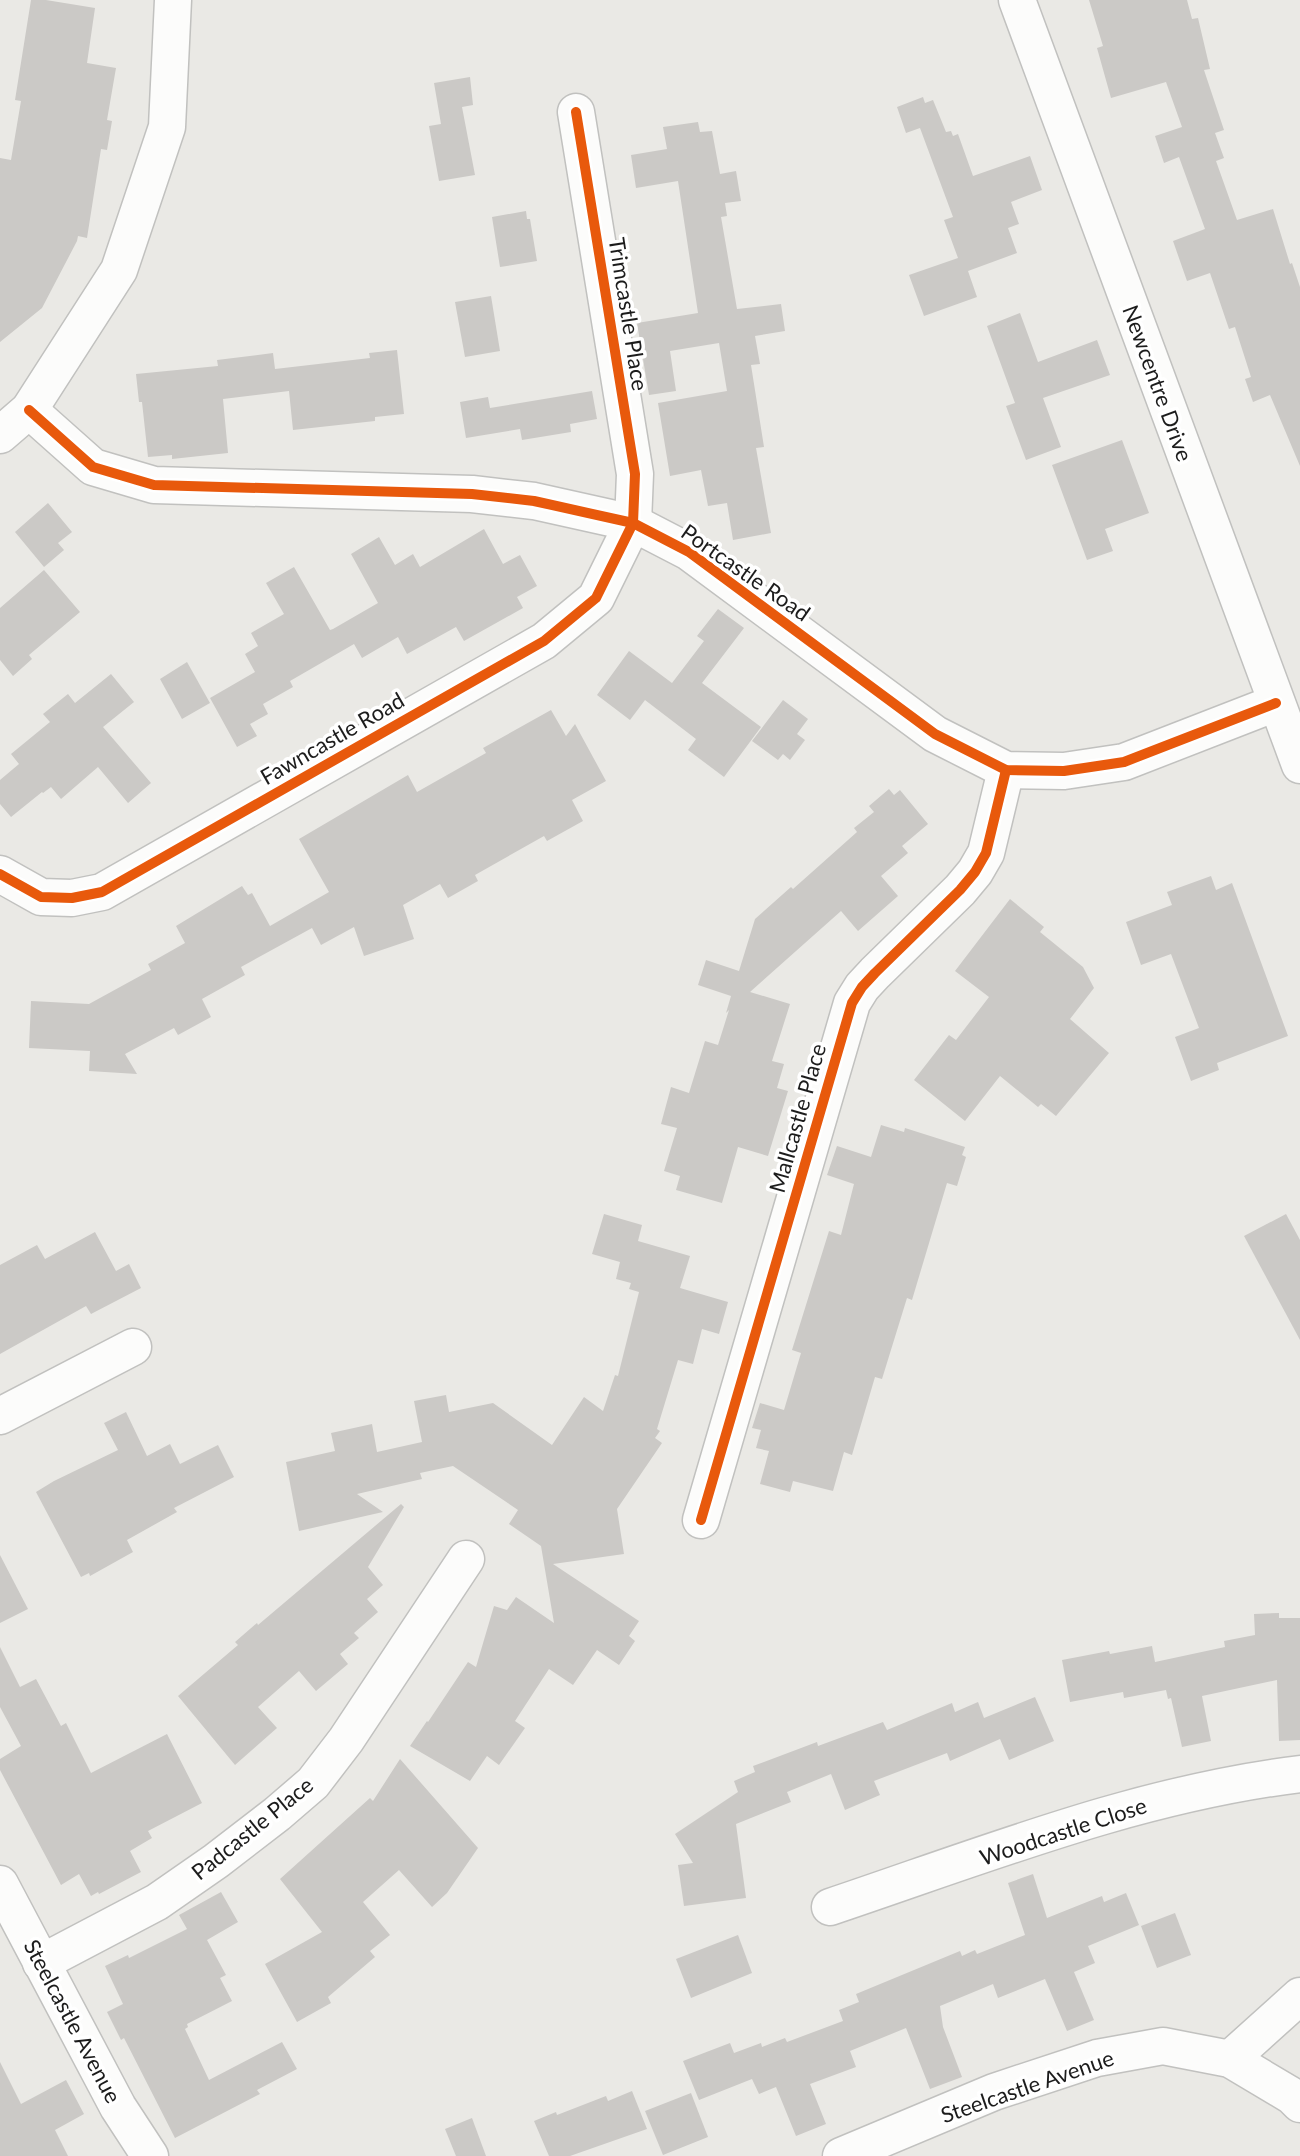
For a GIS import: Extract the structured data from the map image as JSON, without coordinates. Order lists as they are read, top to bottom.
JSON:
{
  "streets": {
    "street": [
      "Trimcastle Place",
      "Newcentre Drive",
      "Portcastle Road",
      "Fawncastle Road",
      "Mallcastle Place",
      "Padcastle Place",
      "Woodcastle Close",
      "Steelcastle Avenue"
    ]
  },
  "crossings": [
    ["Trimcastle Place", "Portcastle Road"],
    ["Trimcastle Place", "Fawncastle Road"],
    ["Newcentre Drive", "Portcastle Road"],
    ["Portcastle Road", "Fawncastle Road"],
    ["Portcastle Road", "Mallcastle Place"],
    ["Padcastle Place", "Steelcastle Avenue"]
  ]
}
